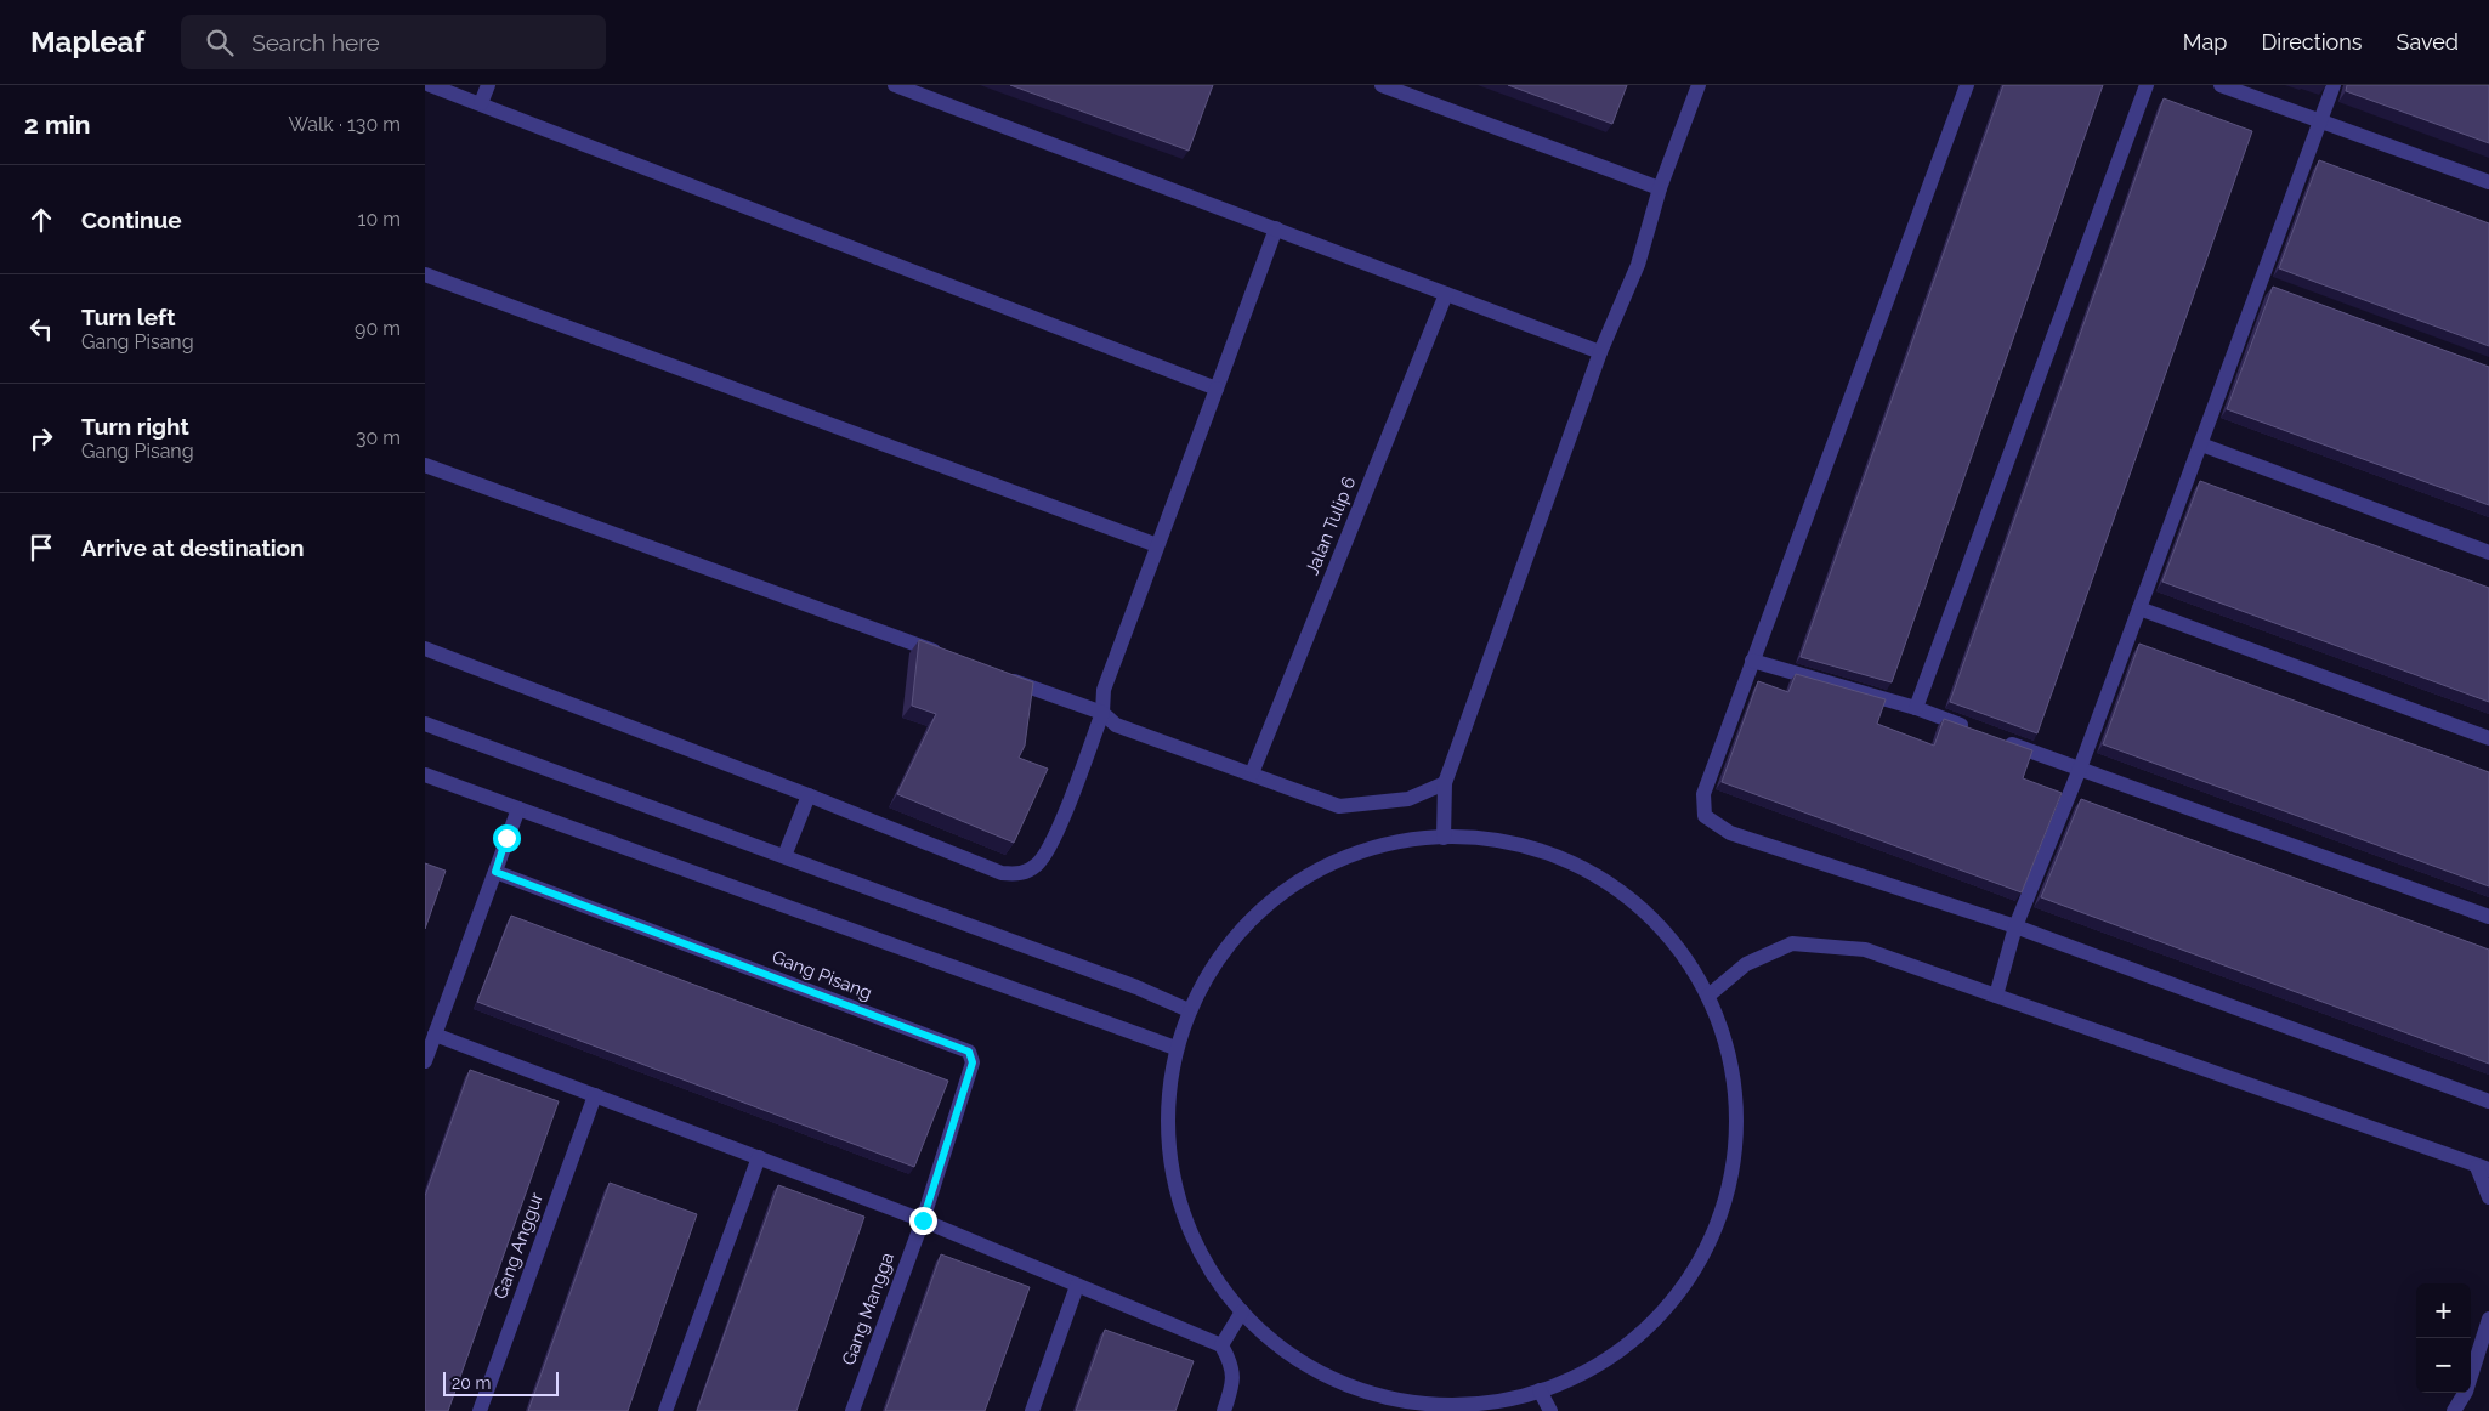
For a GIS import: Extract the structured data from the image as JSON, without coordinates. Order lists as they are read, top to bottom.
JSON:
{
  "streets": {
    "street": [
      "Jalan Tulip 6",
      "Gang Pisang",
      "Gang Anggur",
      "Gang Mangga"
    ]
  },
  "crossings": [
    ["Gang Pisang", "Gang Mangga"]
  ],
  "scale_bar": "20 m",
  "page": {
    "header": "Mapleaf",
    "search": "Search here",
    "nav": ["Map", "Directions", "Saved"],
    "heading": ["2 min", "Walk · 130 m"],
    "list": [
      ["Continue", "10 m"],
      ["Turn left", "Gang Pisang", "90 m"],
      ["Turn right", "Gang Pisang", "30 m"],
      "Arrive at destination"
    ],
    "map_buttons": ["+", "−"],
    "scale": "20 m"
  }
}
